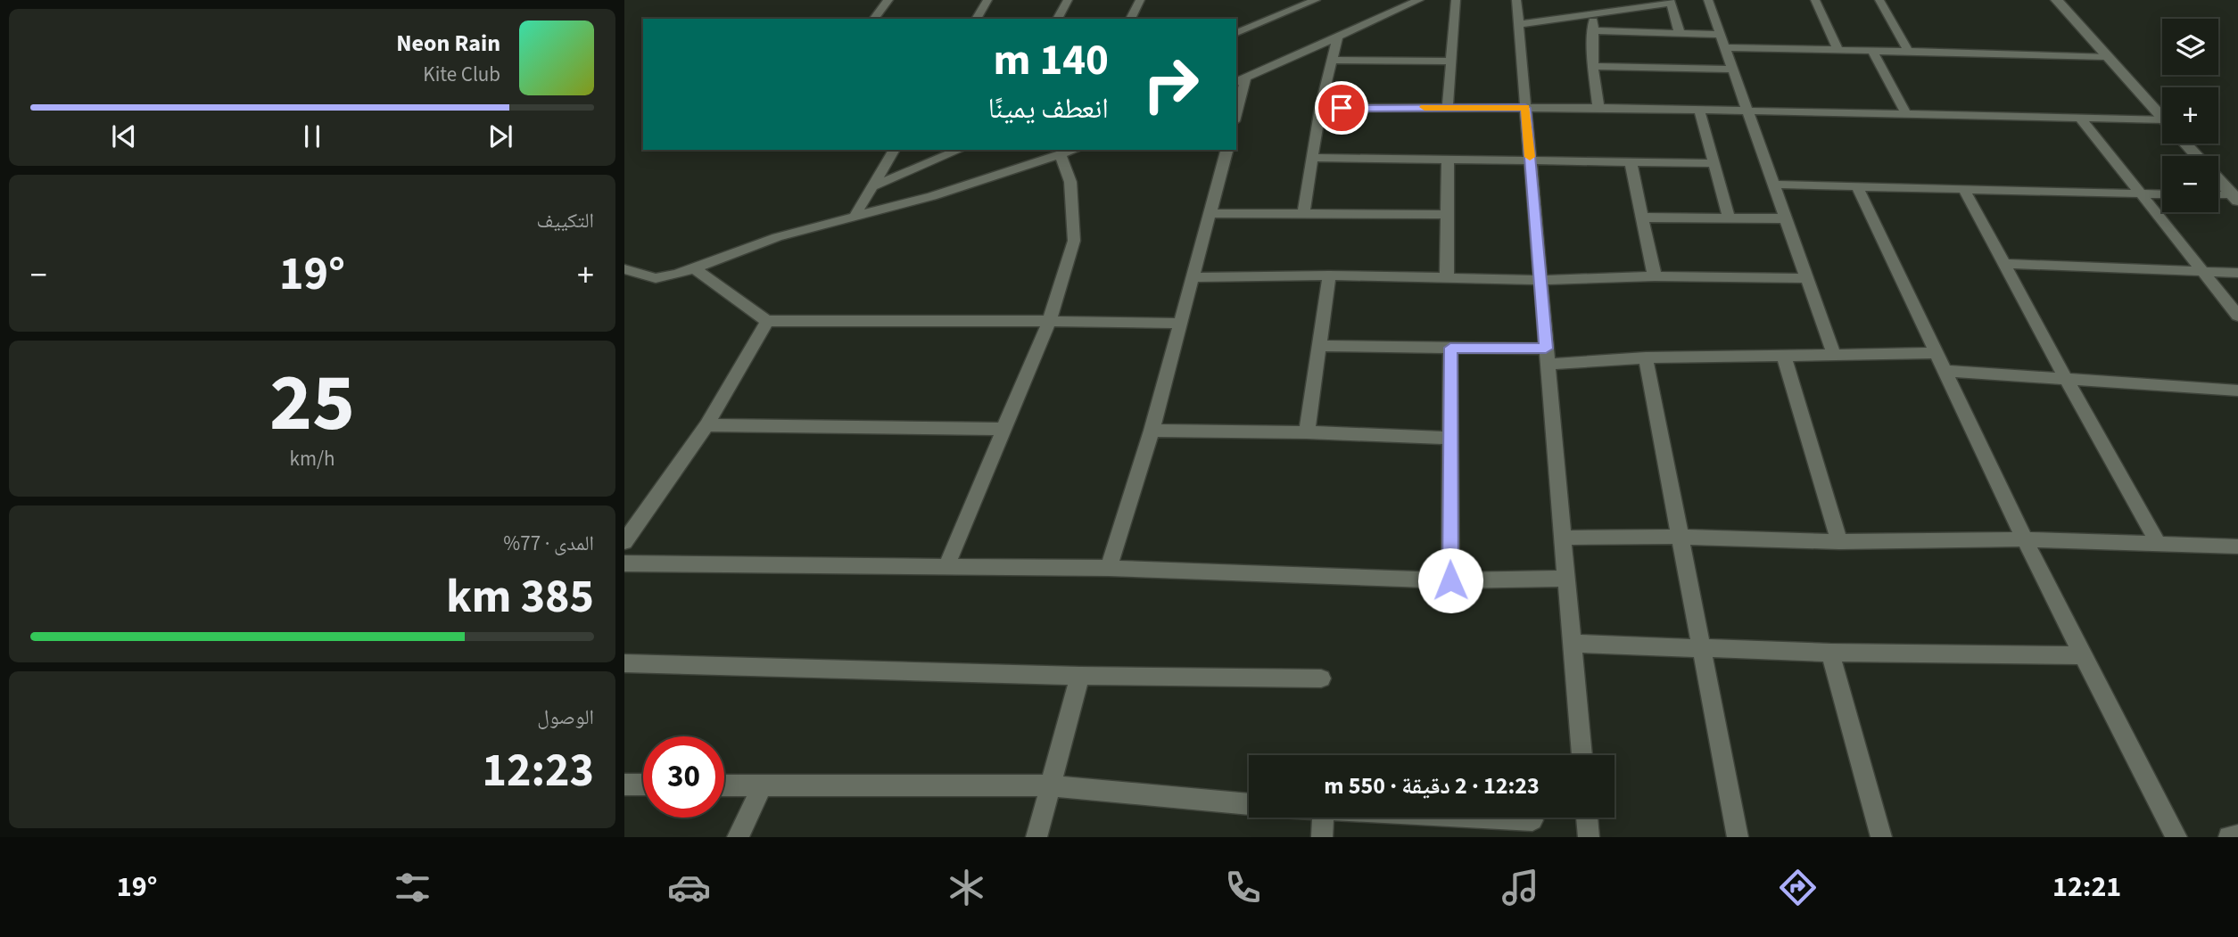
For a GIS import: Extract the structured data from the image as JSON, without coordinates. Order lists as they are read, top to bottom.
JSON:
{
  "page": {
    "map_buttons": ["+", "−"],
    "turn": ["140 m", "انعطف يمينًا"],
    "song": ["Neon Rain", "Kite Club"],
    "tile": [
      "التكييف",
      ["25", "km/h"],
      ["المدى · 77%", "385 km"],
      ["الوصول", "12:23"]
    ],
    "heat": ["−", "19°", "+"],
    "limit": "30",
    "trip": "12:23 · 2 دقيقة · 550 m",
    "tabs": ["12:21", "19°"]
  }
}
